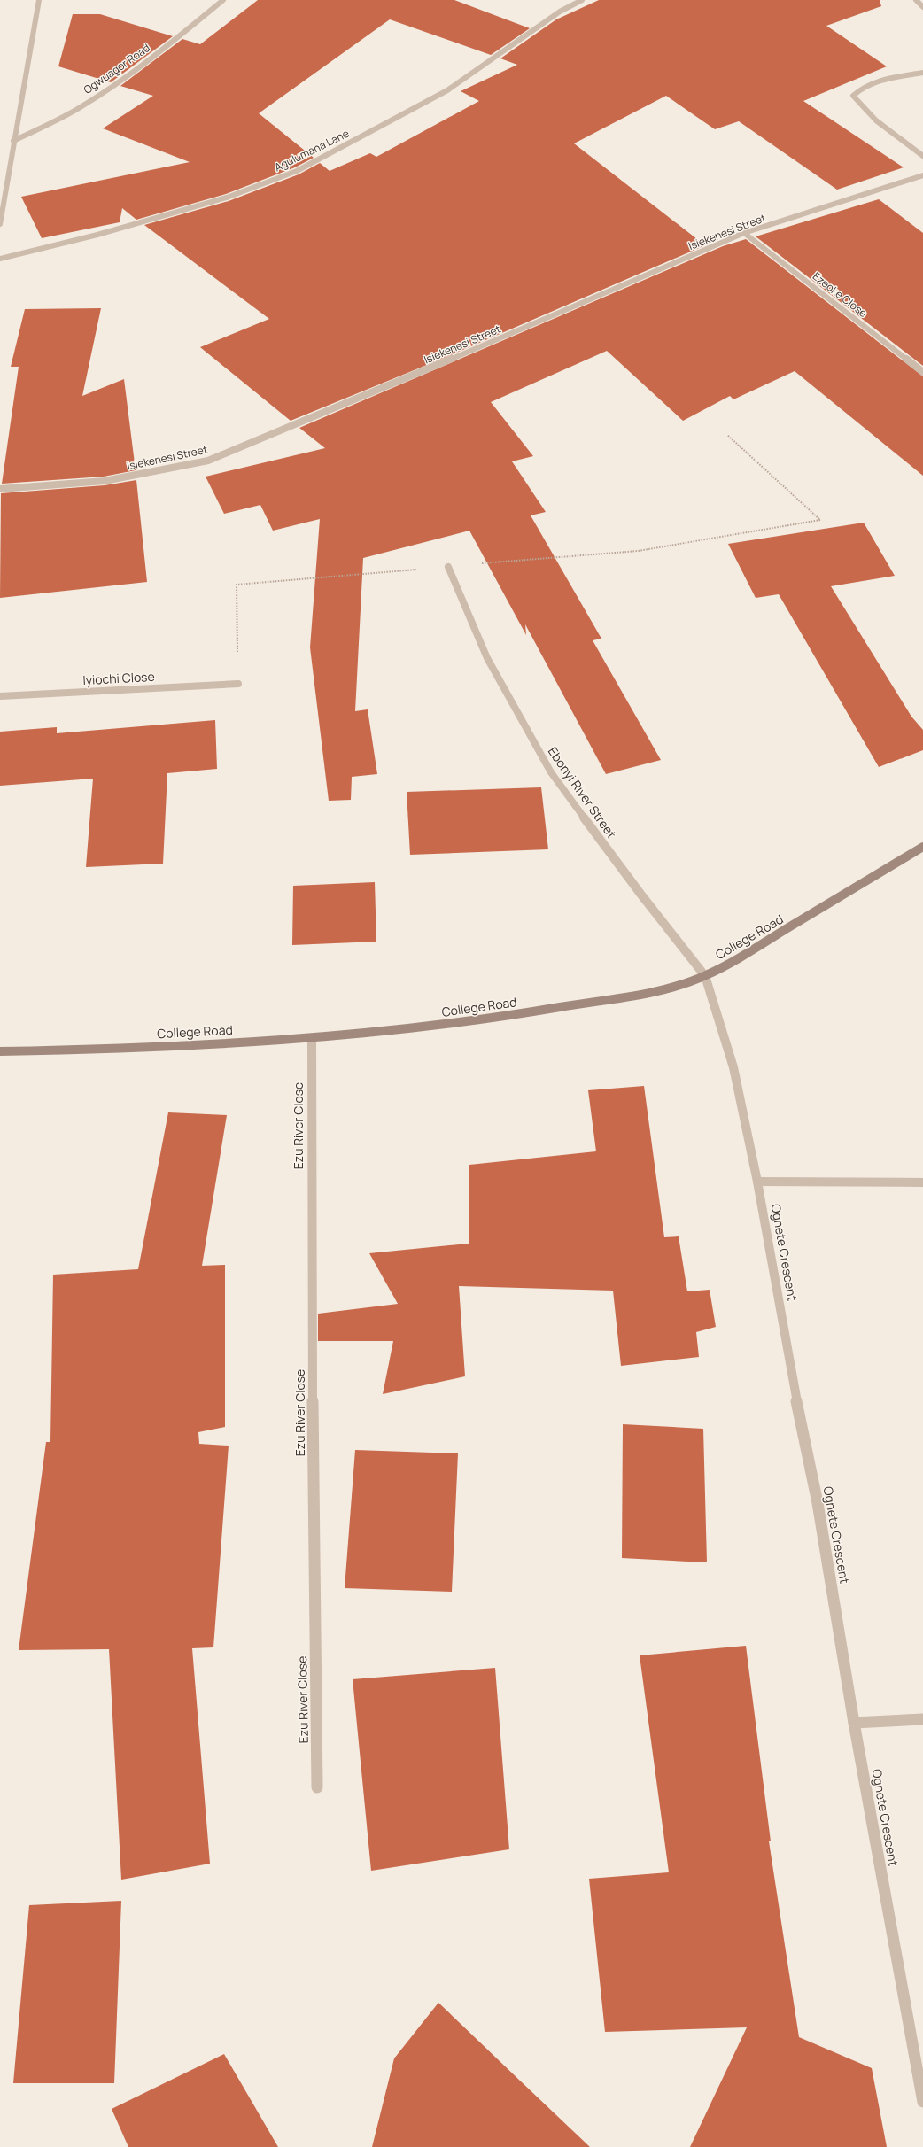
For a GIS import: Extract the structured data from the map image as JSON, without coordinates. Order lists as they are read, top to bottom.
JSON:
{
  "streets": {
    "main road": ["College Road"],
    "street": [
      "Ogwuagor Road",
      "Agulumana Lane",
      "Isiekenesi Street",
      "Ezeoke Close",
      "Iyiochi Close",
      "Ebonyi River Street",
      "Ezu River Close",
      "Ognete Crescent"
    ]
  },
  "crossings": [
    ["Isiekenesi Street", "Ezeoke Close"],
    ["Ebonyi River Street", "College Road"],
    ["Ebonyi River Street", "Ognete Crescent"],
    ["College Road", "Ezu River Close"],
    ["College Road", "Ognete Crescent"]
  ]
}
